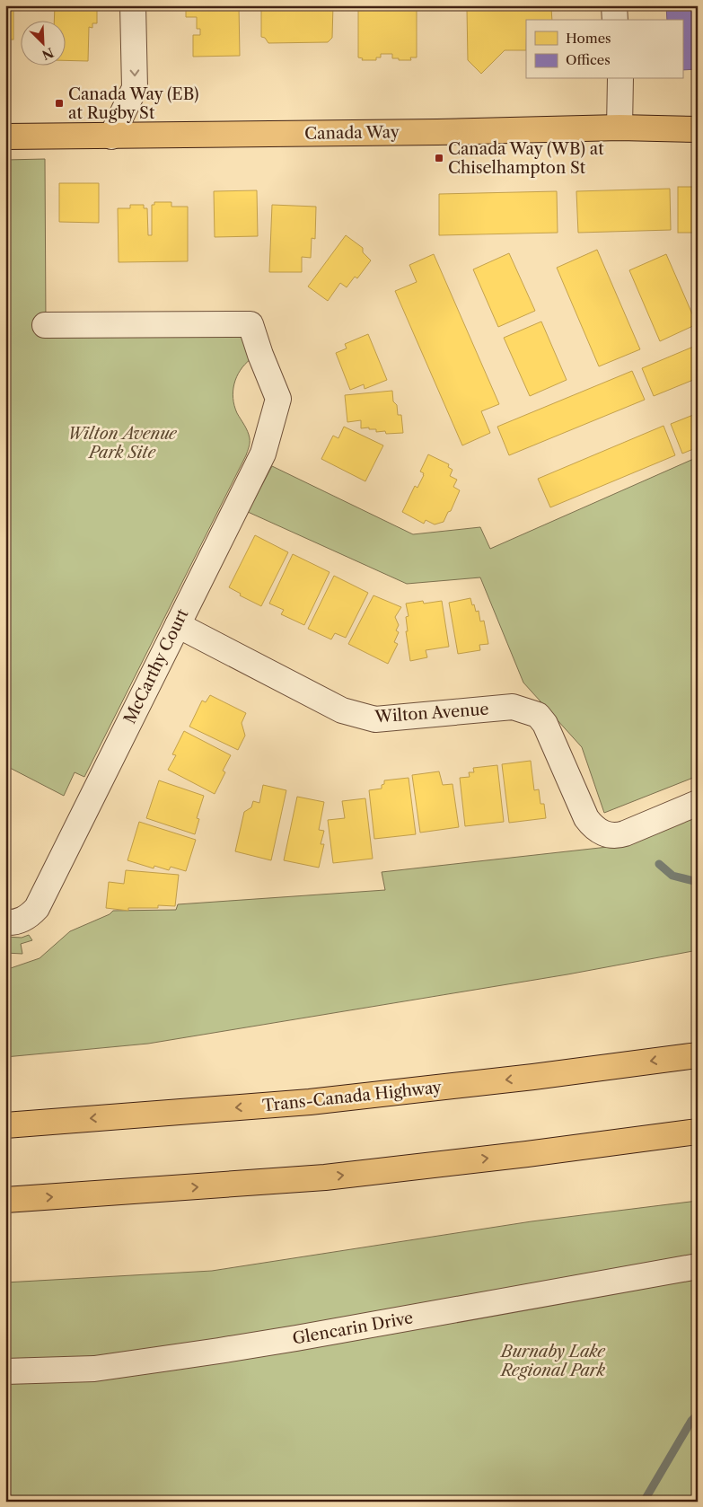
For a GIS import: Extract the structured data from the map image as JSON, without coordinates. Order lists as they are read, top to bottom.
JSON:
{
  "streets": {
    "main road": ["Canada Way", "Trans-Canada Highway"],
    "street": ["McCarthy Court", "Wilton Avenue", "Glencarin Drive"]
  },
  "crossings": [
    ["McCarthy Court", "Wilton Avenue"]
  ],
  "parks": ["Wilton Avenue Park Site", "Burnaby Lake Regional Park"],
  "places": {
    "transit": ["Canada Way (EB) at Rugby St", "Canada Way (WB) at Chiselhampton St"]
  },
  "legend": ["Homes", "Offices"],
  "north": "bottom right"
}
